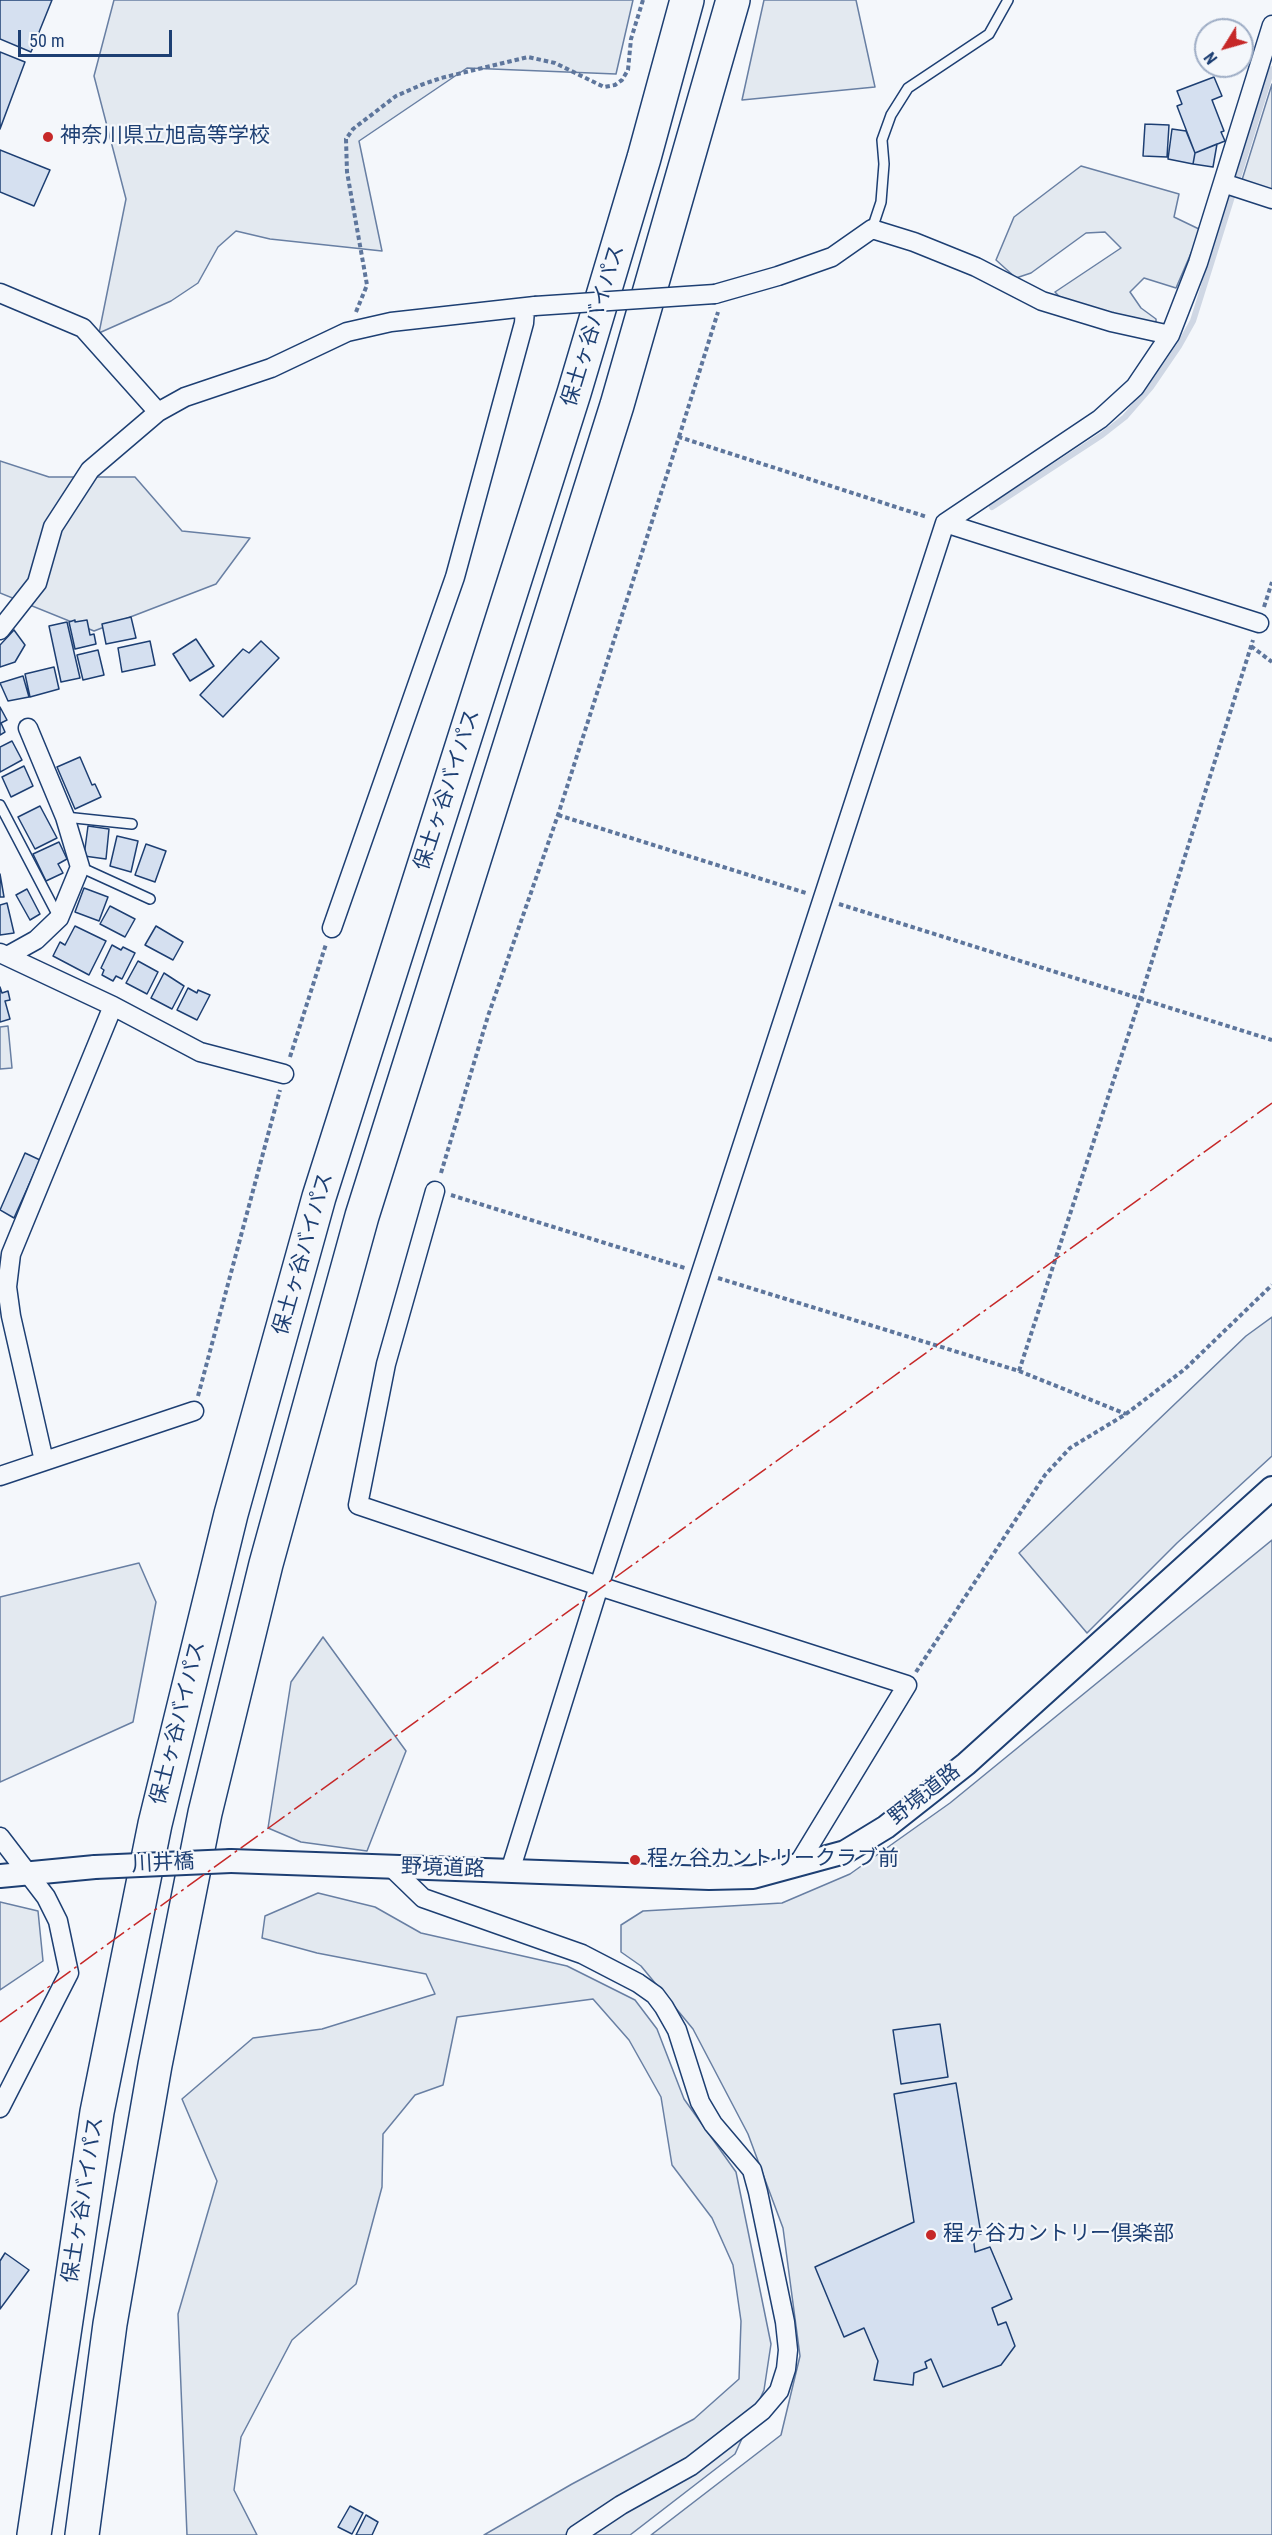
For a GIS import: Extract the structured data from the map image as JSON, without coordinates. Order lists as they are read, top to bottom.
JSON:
{
  "streets": {
    "highway": ["保土ヶ谷バイパス"],
    "street": ["野境道路", "川井橋"]
  },
  "crossings": [
    ["野境道路", "川井橋"]
  ],
  "places": ["神奈川県立旭高等学校", "程ヶ谷カントリークラブ前", "程ヶ谷カントリー倶楽部"],
  "scale_bar": "50 m",
  "north": "bottom left"
}
